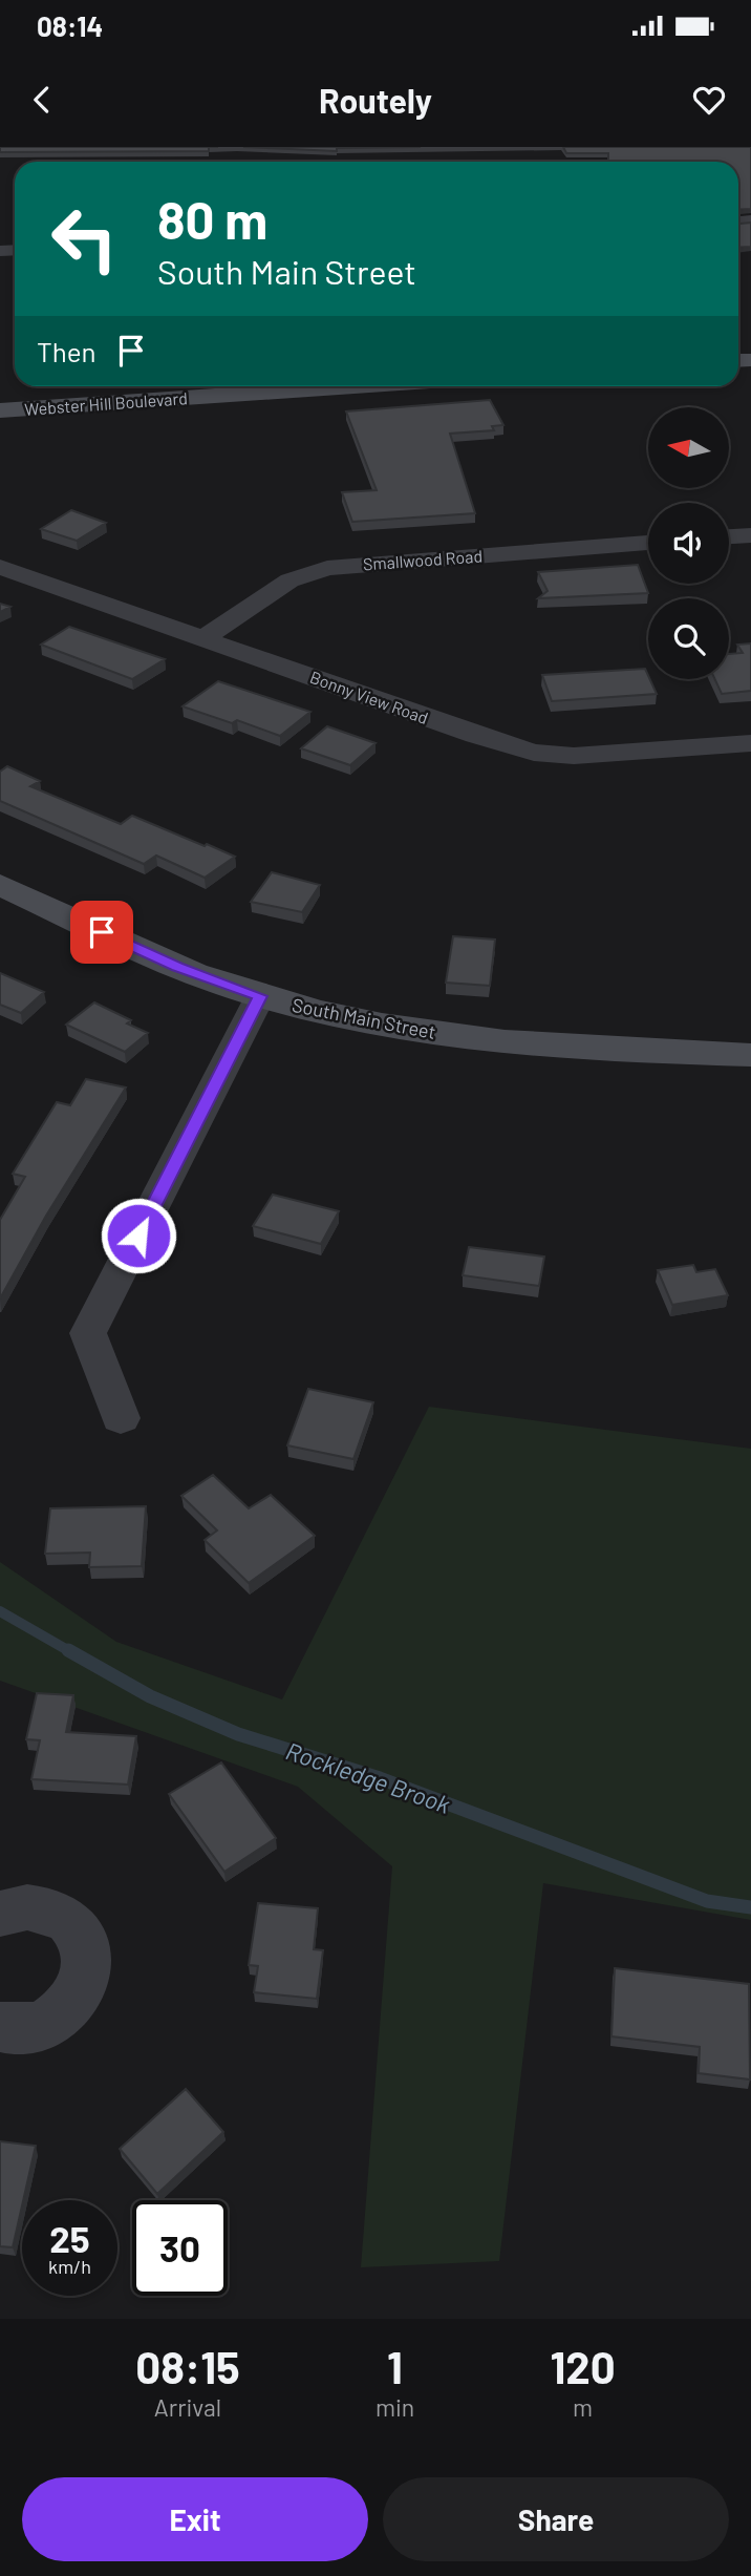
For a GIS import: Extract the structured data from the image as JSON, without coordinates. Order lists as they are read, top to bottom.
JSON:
{
  "streets": {
    "main road": ["Webster Hill Boulevard", "South Main Street"],
    "street": ["Smallwood Road", "Bonny View Road"]
  },
  "crossings": [
    ["Smallwood Road", "Bonny View Road"]
  ],
  "water": ["Rockledge Brook"],
  "north": "left",
  "page": {
    "status": "08:14",
    "header": "Routely",
    "turn": ["80 m", "South Main Street"],
    "then": "Then",
    "speed": "25 km/h",
    "limit": "30",
    "eta": [
      "08:15",
      "Arrival",
      "1",
      "min",
      "120",
      "m"
    ],
    "buttons": ["Exit", "Share"]
  }
}
